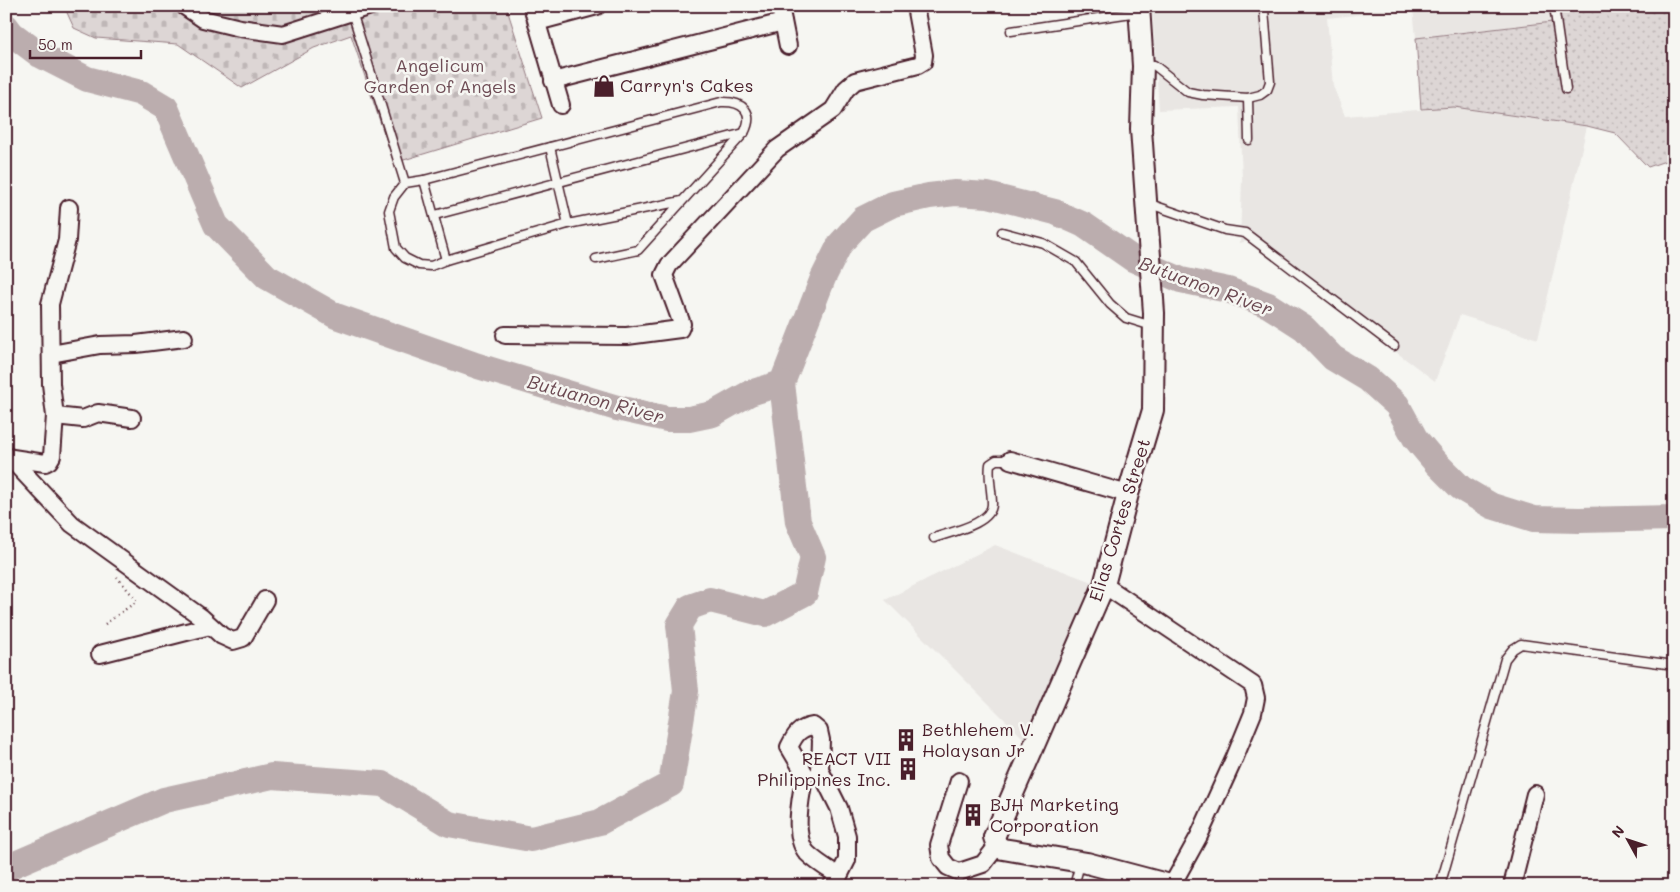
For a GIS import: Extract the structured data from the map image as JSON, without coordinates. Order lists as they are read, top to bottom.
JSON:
{
  "streets": {
    "street": ["Elias Cortes Street"]
  },
  "water": ["Butuanon River"],
  "parks": ["Angelicum Garden of Angels"],
  "places": {
    "shop": ["Carryn's Cakes"],
    "building": ["Bethlehem V. Holaysan Jr", "REACT VII Philippines Inc.", "BJH Marketing Corporation"]
  },
  "scale_bar": "50 m",
  "north": "top left"
}
